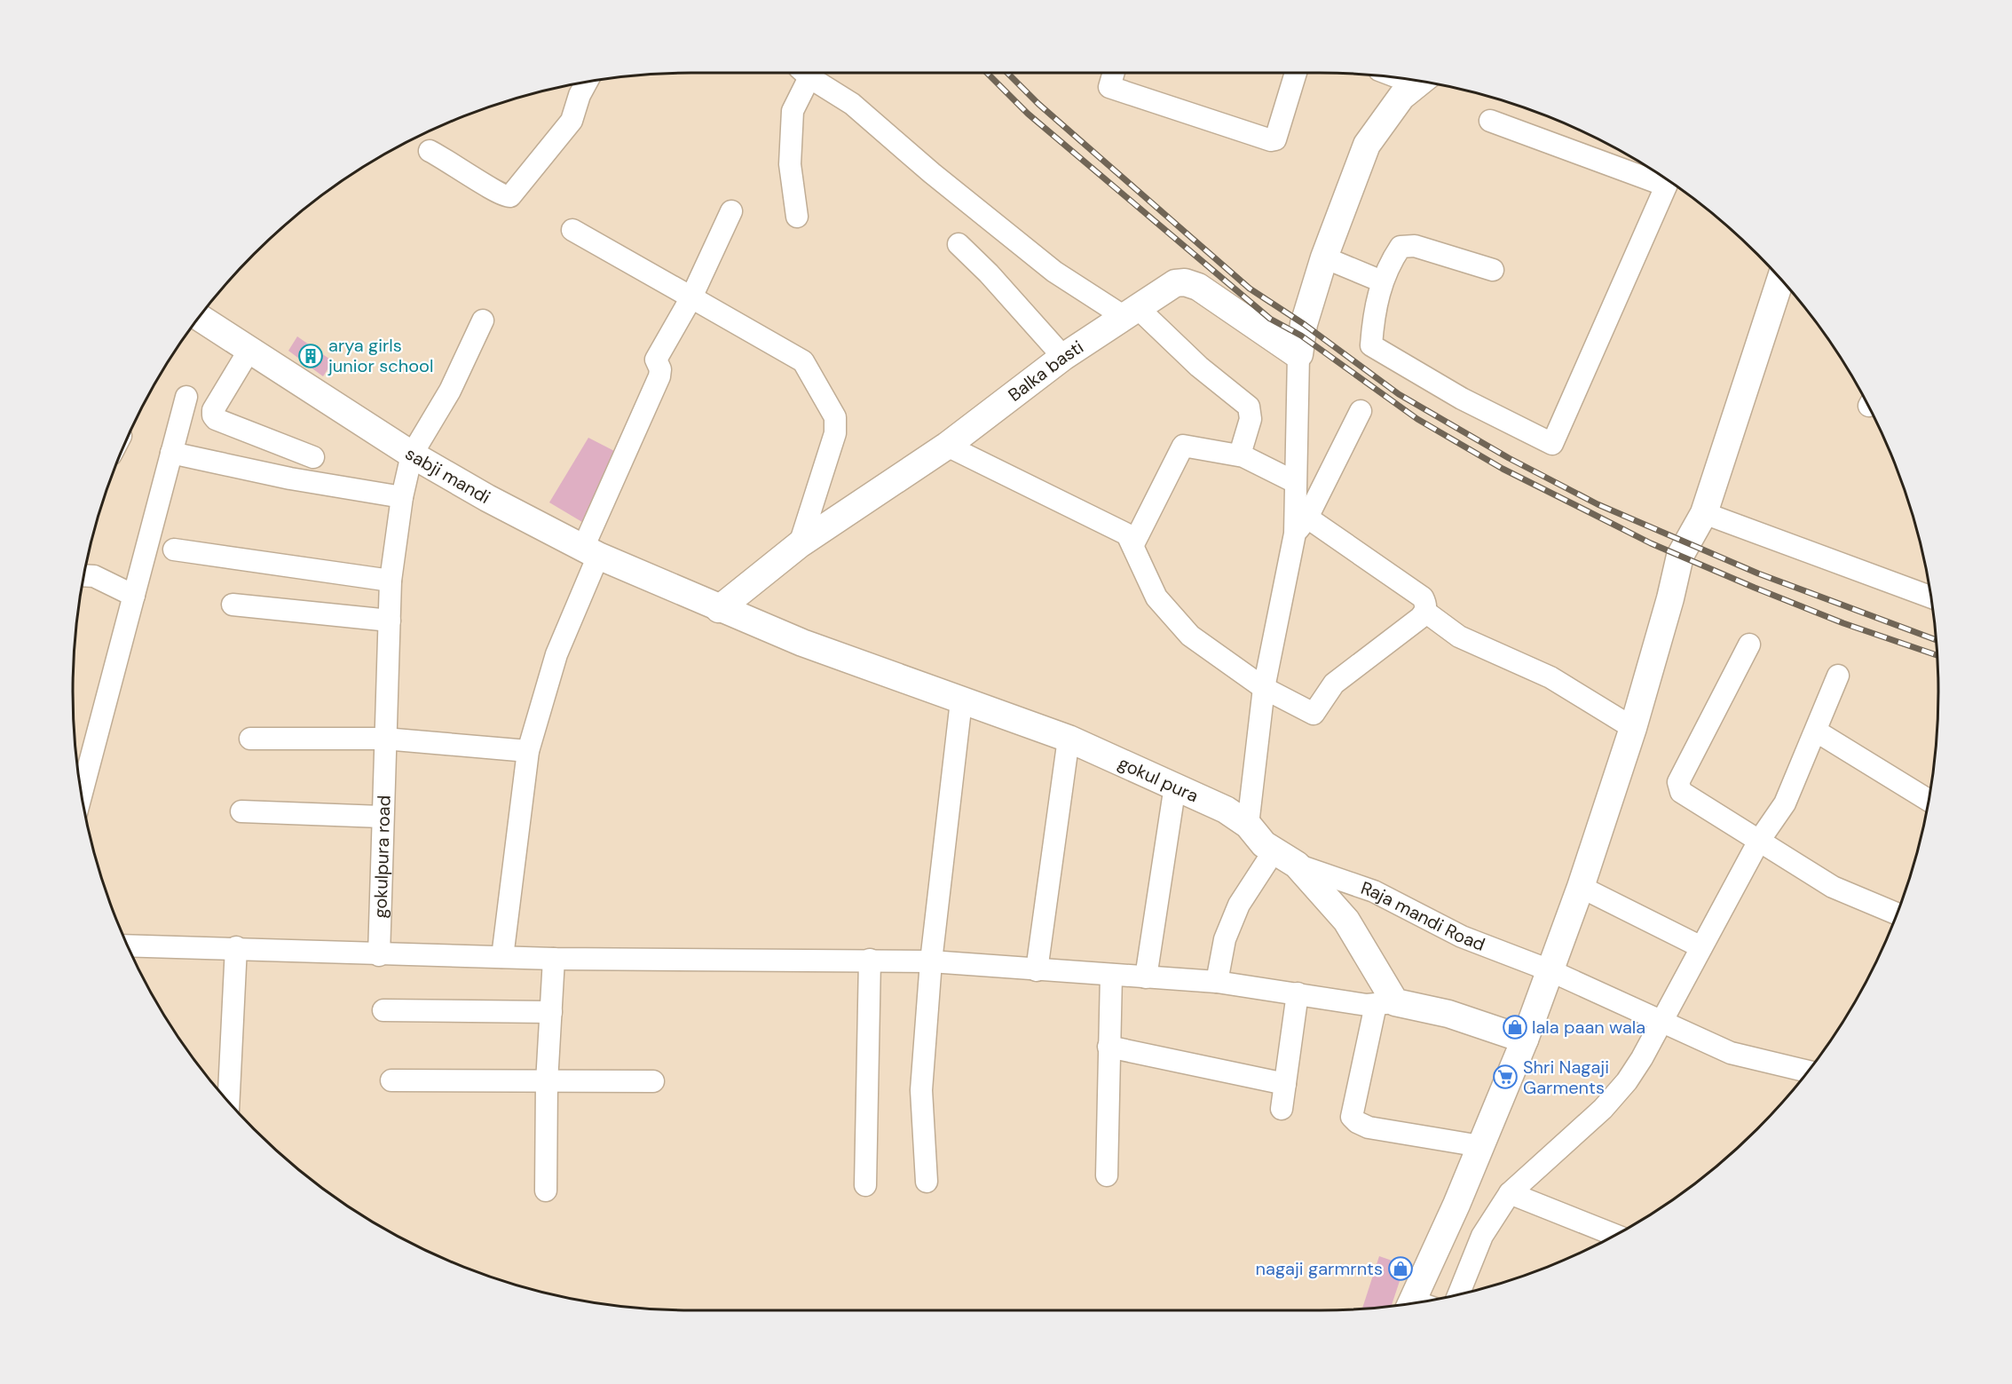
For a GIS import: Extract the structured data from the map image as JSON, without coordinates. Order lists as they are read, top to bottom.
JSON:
{
  "streets": {
    "street": [
      "Balka basti",
      "sabji mandi",
      "gokul pura",
      "gokulpura road",
      "Raja mandi Road"
    ]
  },
  "crossings": [
    ["Balka basti", "sabji mandi"],
    ["Balka basti", "gokul pura"],
    ["sabji mandi", "gokul pura"],
    ["sabji mandi", "gokulpura road"],
    ["gokul pura", "Raja mandi Road"]
  ],
  "places": {
    "building": ["arya girls junior school"],
    "shop": ["lala paan wala", "nagaji garmrnts"],
    "supermarket": ["Shri Nagaji Garments"]
  }
}
